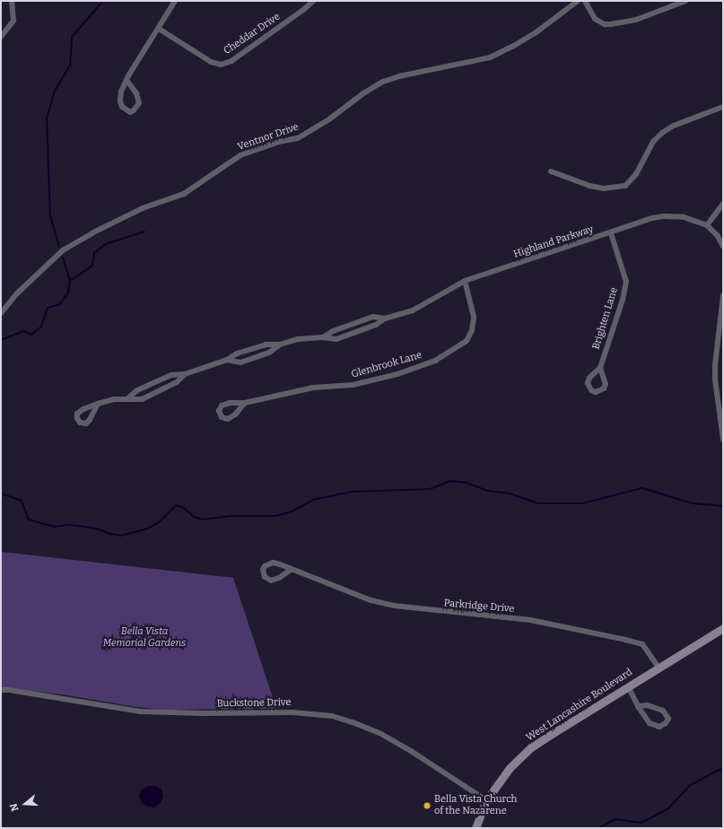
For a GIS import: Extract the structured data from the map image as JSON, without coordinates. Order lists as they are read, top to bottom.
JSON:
{
  "streets": {
    "main road": ["West Lancashire Boulevard"],
    "street": [
      "Cheddar Drive",
      "Ventnor Drive",
      "Highland Parkway",
      "Brighten Lane",
      "Glenbrook Lane",
      "Parkridge Drive",
      "Buckstone Drive"
    ]
  },
  "crossings": [
    ["Highland Parkway", "Brighten Lane"],
    ["Highland Parkway", "Glenbrook Lane"],
    ["Parkridge Drive", "West Lancashire Boulevard"],
    ["Buckstone Drive", "West Lancashire Boulevard"]
  ],
  "parks": ["Bella Vista Memorial Gardens"],
  "places": ["Bella Vista Church of the Nazarene"],
  "north": "left"
}
